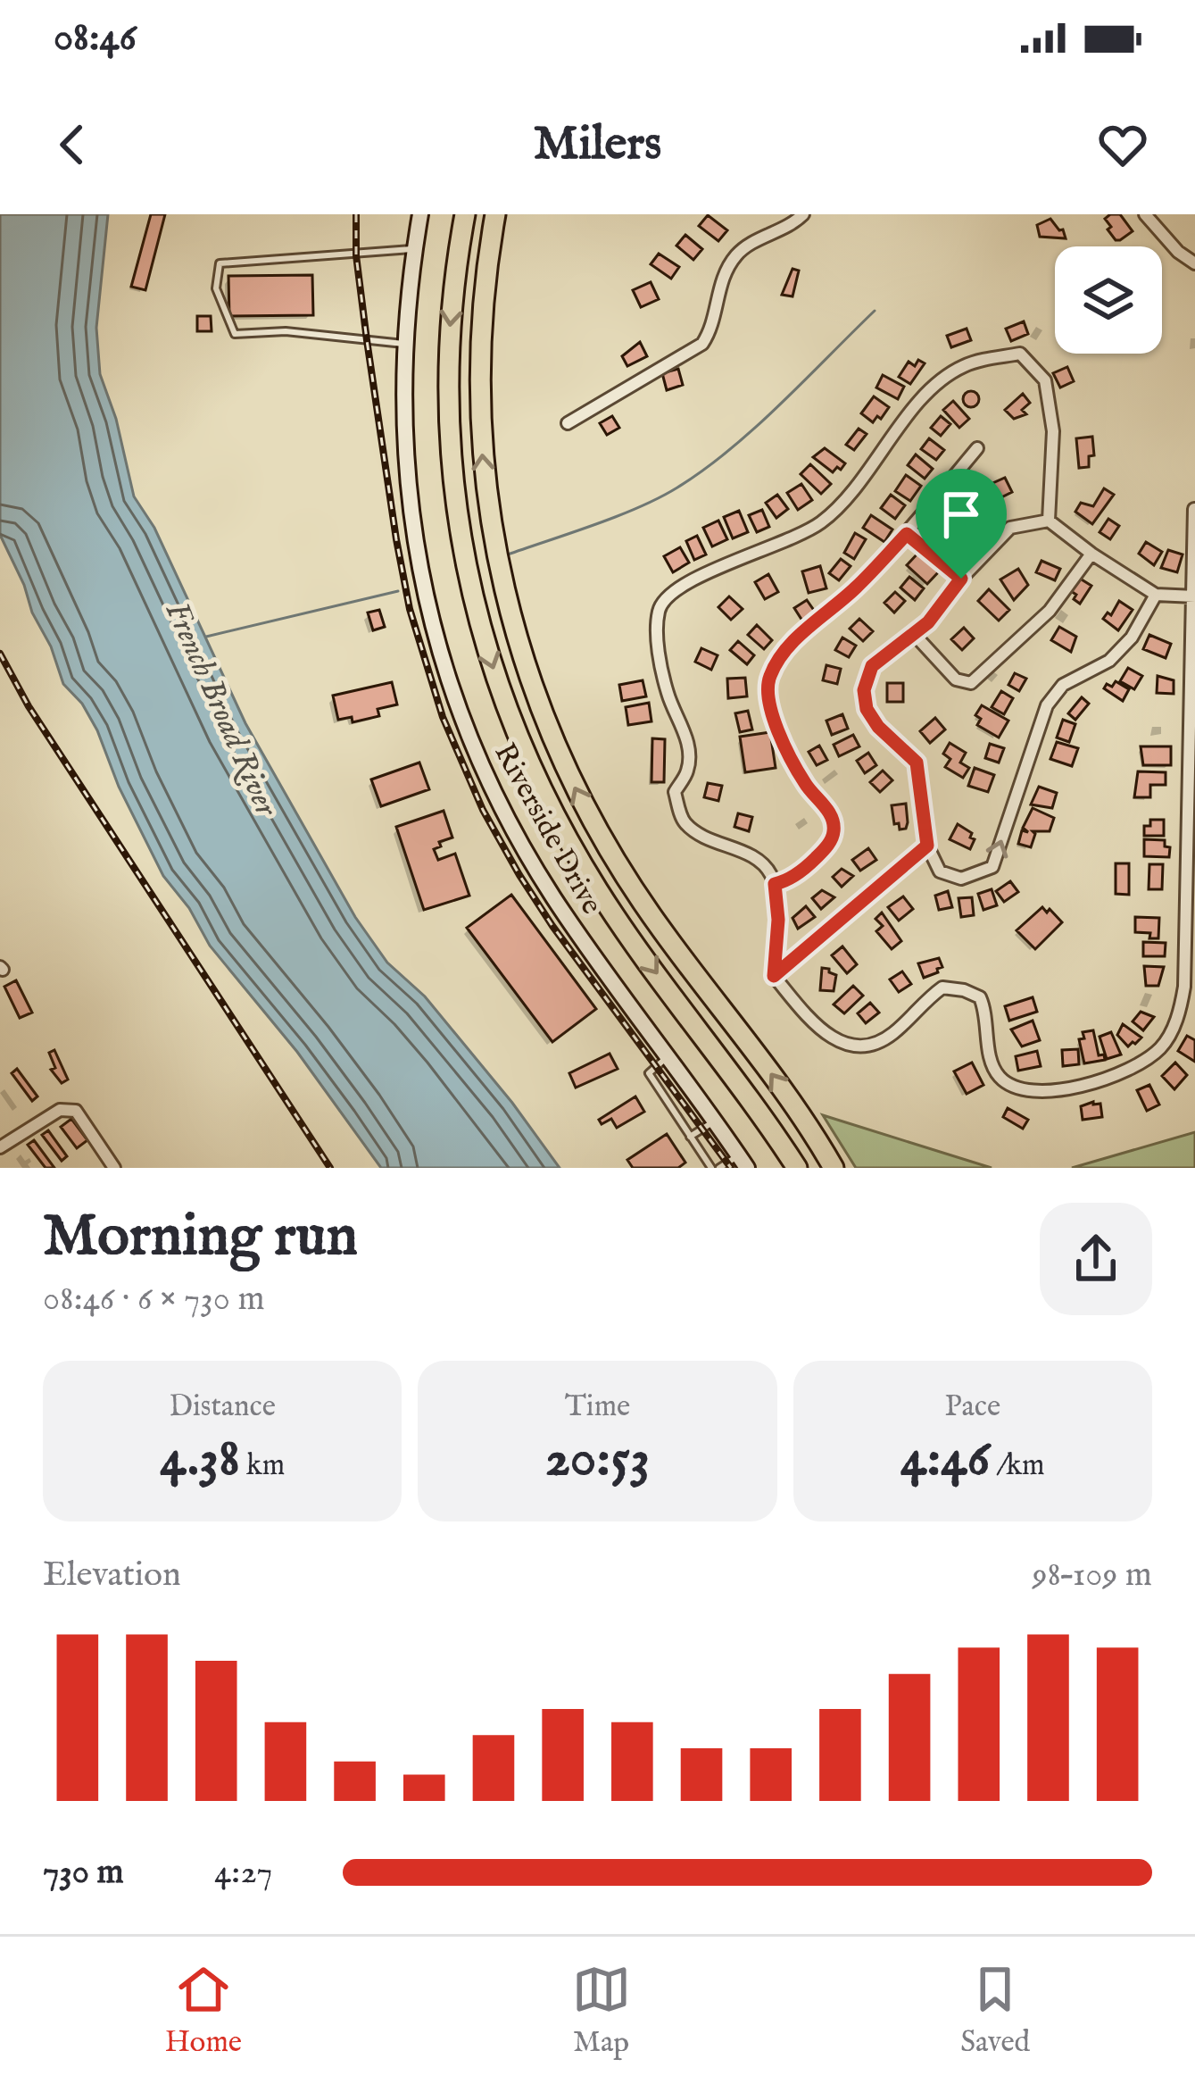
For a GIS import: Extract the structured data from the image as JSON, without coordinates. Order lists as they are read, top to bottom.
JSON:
{
  "streets": {
    "main road": ["Riverside Drive"]
  },
  "water": ["French Broad River"],
  "page": {
    "status": "08:46",
    "header": "Milers",
    "heading": ["Morning run", "08:46 · 6 × 730 m"],
    "stats": [
      ["Distance", "4.38 km"],
      ["Time", "20:53"],
      ["Pace", "4:46 /km"]
    ],
    "chart": ["Elevation", "98–109 m"],
    "list": [
      {
        "name": "730 m",
        "note": "4:27"
      }
    ],
    "tabs": ["Home", "Map", "Saved"]
  }
}
